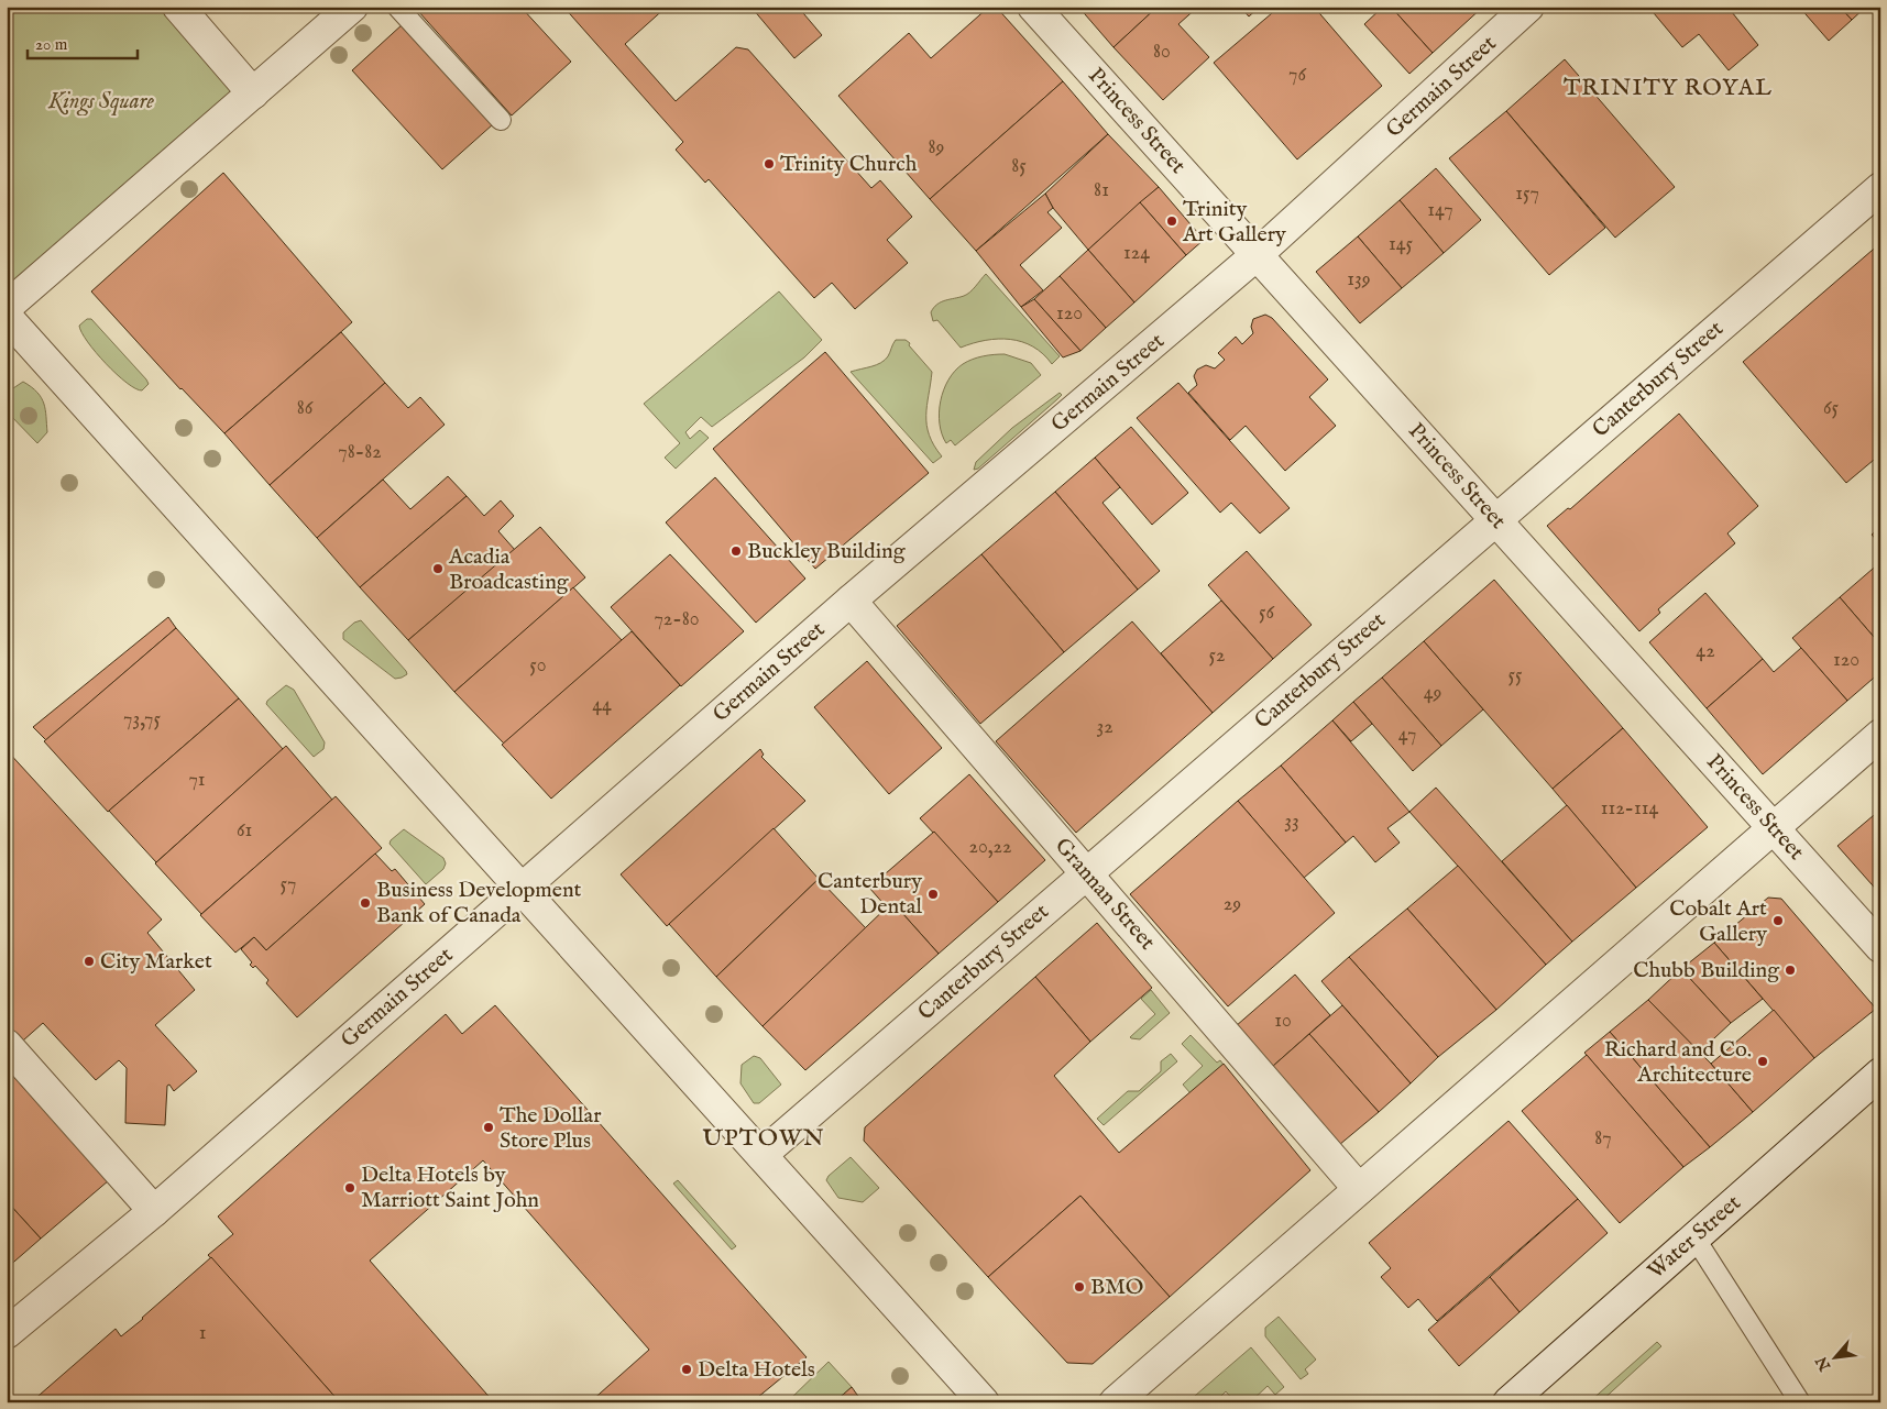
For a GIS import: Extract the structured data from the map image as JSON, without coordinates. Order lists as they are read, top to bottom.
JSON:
{
  "streets": {
    "street": [
      "Germain Street",
      "Princess Street",
      "Canterbury Street",
      "Grannan Street",
      "Water Street"
    ]
  },
  "crossings": [
    ["Germain Street", "Princess Street"],
    ["Germain Street", "Grannan Street"],
    ["Princess Street", "Canterbury Street"],
    ["Canterbury Street", "Grannan Street"]
  ],
  "districts": ["TRINITY ROYAL", "UPTOWN"],
  "parks": ["Kings Square"],
  "places": [
    "Trinity Church",
    "Trinity Art Gallery",
    "Buckley Building",
    "Acadia Broadcasting",
    "Canterbury Dental",
    "Business Development Bank of Canada",
    "Cobalt Art Gallery",
    "City Market",
    "Chubb Building",
    "Richard and Co. Architecture",
    "The Dollar Store Plus",
    "Delta Hotels by Marriott Saint John",
    "BMO",
    "Delta Hotels"
  ],
  "house_numbers": [
    "80",
    "76",
    "89",
    "85",
    "81",
    "157",
    "147",
    "145",
    "124",
    "139",
    "120",
    "86",
    "65",
    "78-82",
    "56",
    "72-80",
    "42",
    "52",
    "120",
    "50",
    "55",
    "49",
    "44",
    "73,75",
    "32",
    "47",
    "71",
    "112-114",
    "33",
    "61",
    "20,22",
    "57",
    "29",
    "10",
    "87",
    "1"
  ],
  "scale_bar": "20 m",
  "north": "bottom left"
}
